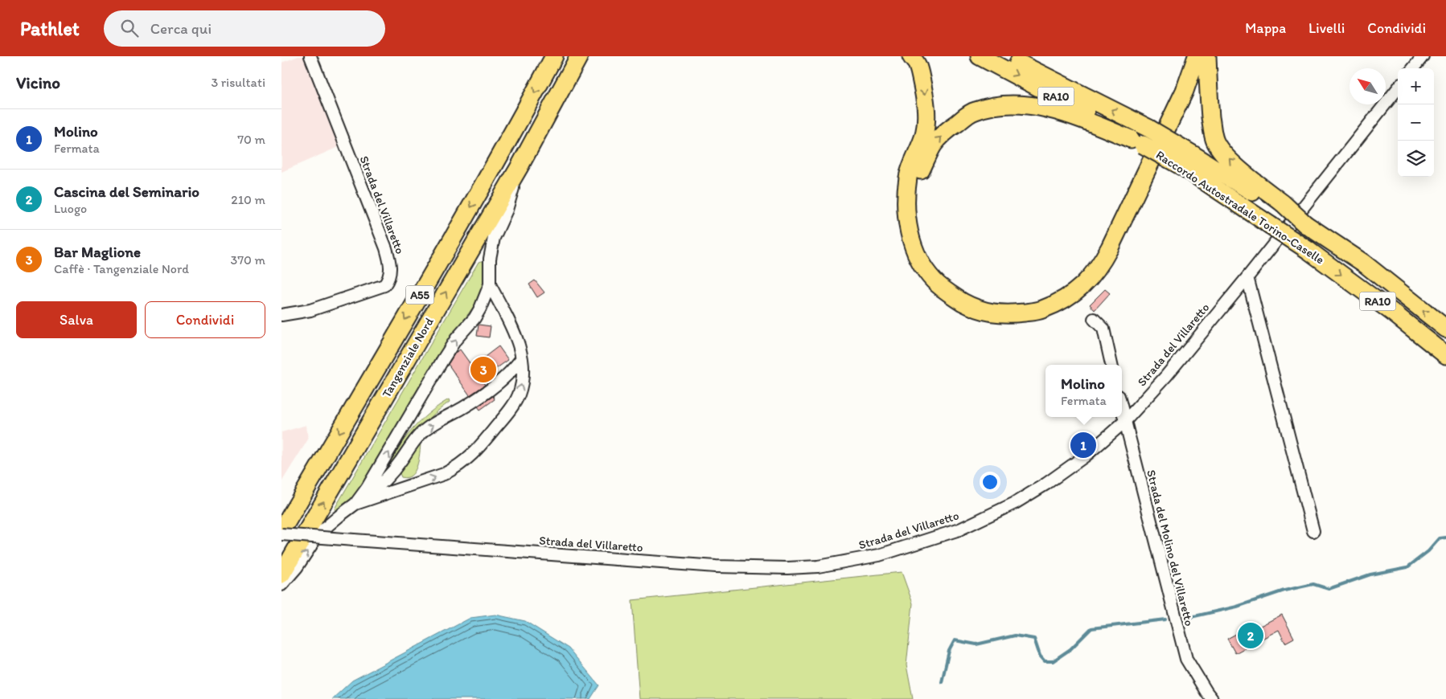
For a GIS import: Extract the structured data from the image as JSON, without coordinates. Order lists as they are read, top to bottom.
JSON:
{
  "streets": {
    "highway": [
      "RA10",
      "Raccordo Autostradale Torino-Caselle",
      "A55",
      "Tangenziale Nord"
    ],
    "street": ["Strada del Villaretto", "Strada del Molino del Villaretto"]
  },
  "crossings": [
    ["Strada del Villaretto", "Strada del Molino del Villaretto"]
  ],
  "north": "top left",
  "page": {
    "header": "Pathlet",
    "search": "Cerca qui",
    "nav": ["Mappa", "Livelli", "Condividi"],
    "heading": ["Vicino", "3 risultati"],
    "map_buttons": ["+", "−"],
    "list": [
      {
        "mark": "1",
        "name": "Molino",
        "note": "Fermata",
        "value": "70 m"
      },
      {
        "mark": "2",
        "name": "Cascina del Seminario",
        "note": "Luogo",
        "value": "210 m"
      },
      {
        "mark": "3",
        "name": "Bar Maglione",
        "note": "Caffè · Tangenziale Nord",
        "value": "370 m"
      }
    ],
    "buttons": ["Salva", "Condividi"],
    "pins": ["3", "1", "2"],
    "popup": ["Molino", "Fermata"]
  }
}
